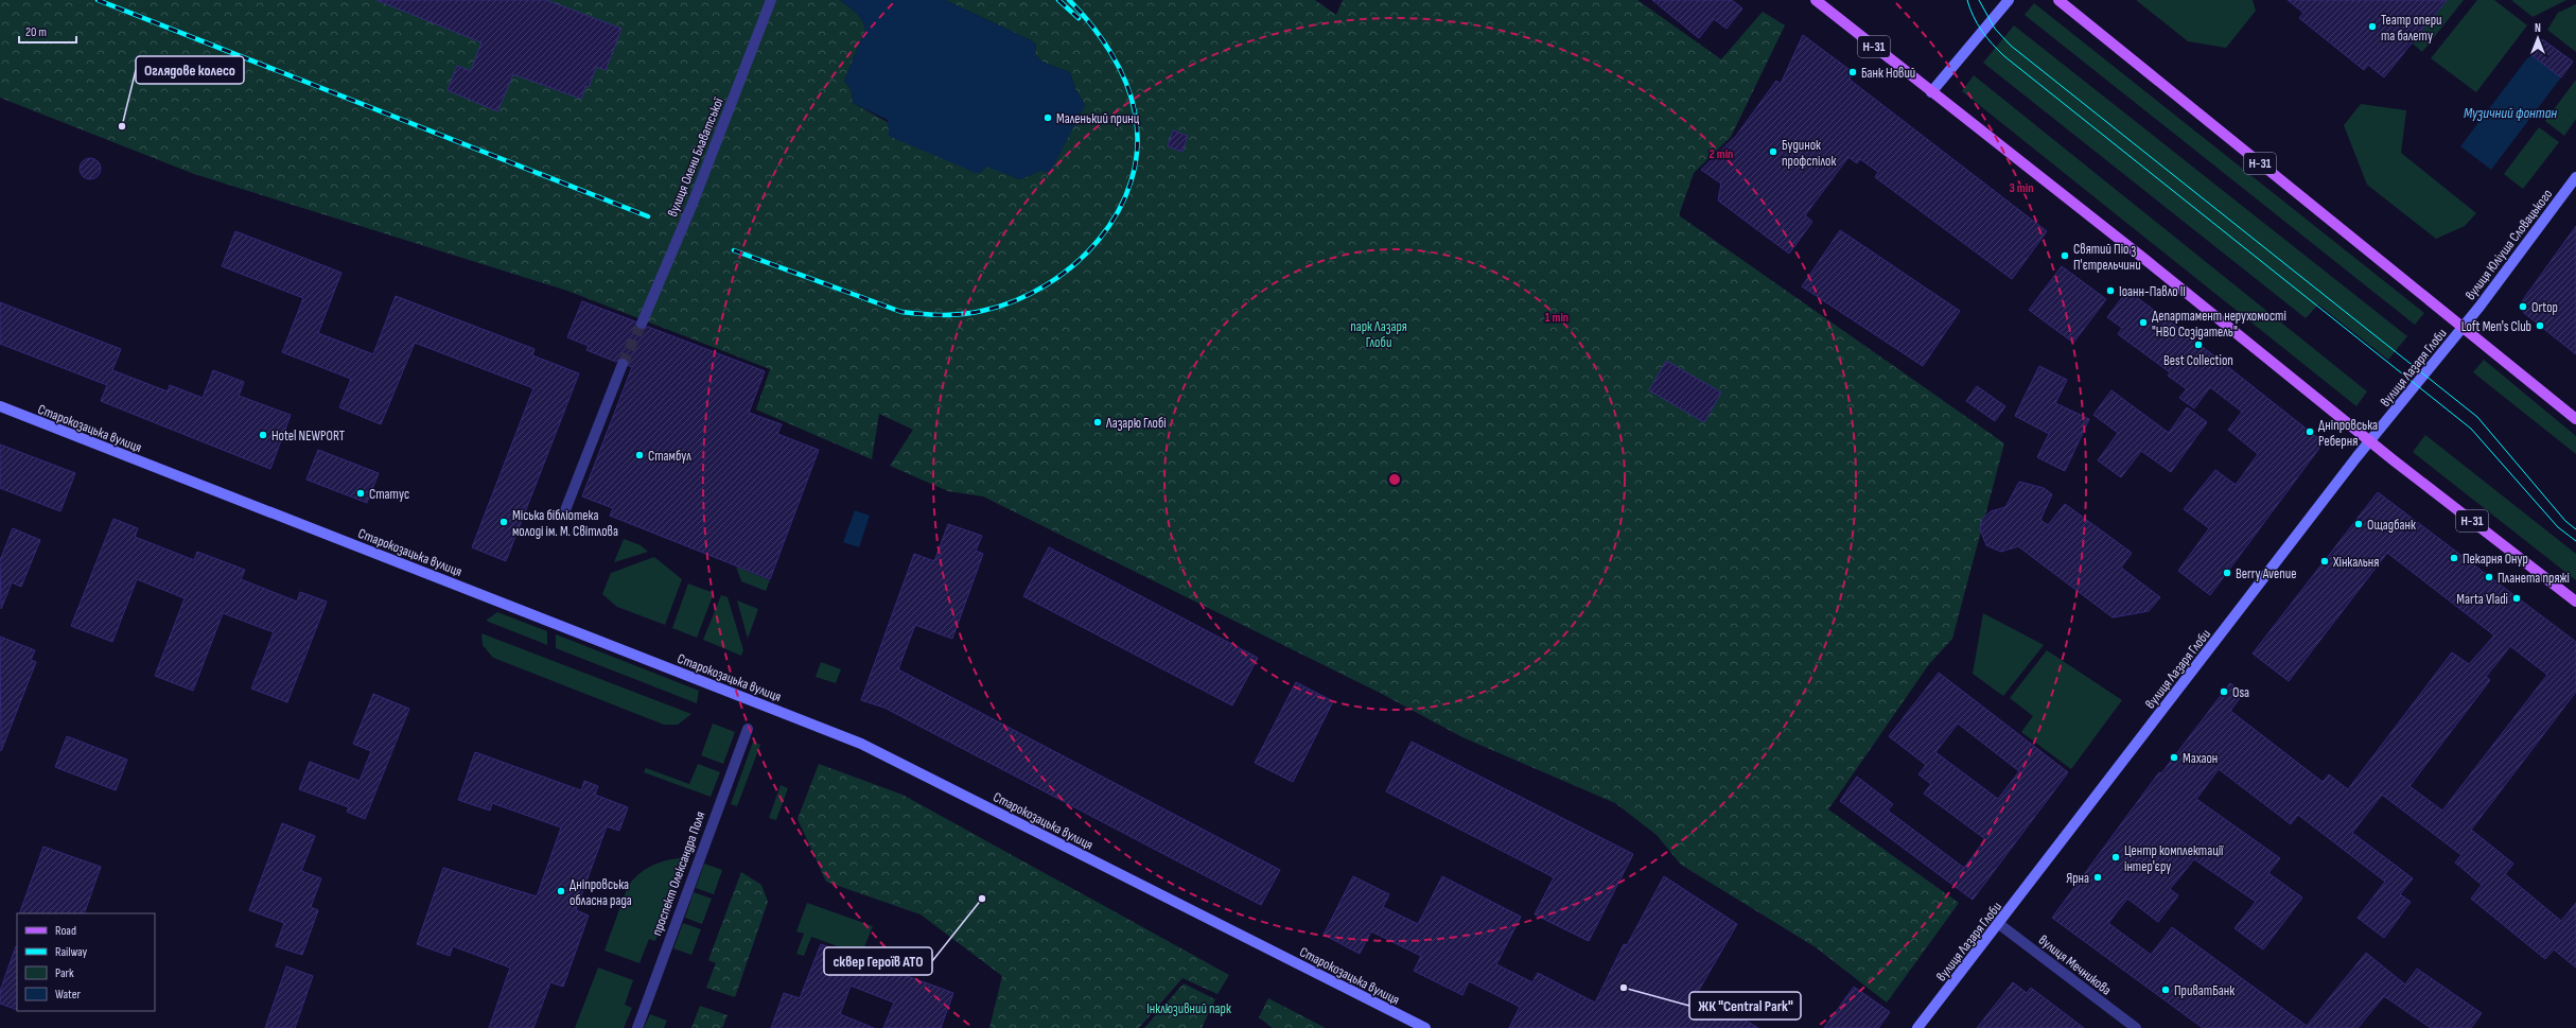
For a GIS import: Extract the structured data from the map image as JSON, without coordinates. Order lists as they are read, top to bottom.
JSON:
{
  "streets": {
    "main road": ["Н-31"],
    "street": [
      "вулиця Олени Блаватської",
      "вулиця Юліуша Словацького",
      "вулиця Лазаря Глоби",
      "Старокозацька вулиця",
      "проспект Олександра Поля",
      "вулиця Мечникова"
    ]
  },
  "crossings": [
    ["Н-31", "вулиця Юліуша Словацького"],
    ["Н-31", "вулиця Лазаря Глоби"],
    ["вулиця Юліуша Словацького", "вулиця Лазаря Глоби"],
    ["вулиця Лазаря Глоби", "вулиця Мечникова"]
  ],
  "water": ["Музичний фонтан"],
  "parks": ["парк Лазаря Глоби", "Інклюзивний парк"],
  "places": [
    "Театр опери та балету",
    "Банк Новий",
    "Маленький принц",
    "Оглядове колесо",
    "Будинок профспілок",
    "Святий Піо з П'єтрельчини",
    "Іоанн-Павло II",
    "Ortop",
    "Департамент нерухомості \"НВО Созідатель\"",
    "Loft Men's Club",
    "Best Collection",
    "Лазарю Глобі",
    "Дніпровська Реберня",
    "Hotel NEWPORT",
    "Стамбул",
    "Статус",
    "Міська бібліотека молоді ім. М. Світлова",
    "Ощадбанк",
    "Пекарня Онур",
    "Хінкальня",
    "Berry Avenue",
    "Планета пряжі",
    "Marta Vladi",
    "Osa",
    "Махаон",
    "Центр комплектації інтер'єру",
    "Ярна",
    "Дніпровська обласна рада",
    "сквер Героїв АТО",
    "ЖК \"Central Park\"",
    "ПриватБанк"
  ],
  "legend": [
    "Road",
    "Railway",
    "Park",
    "Water"
  ],
  "scale_bar": "20 m",
  "north": "top",
  "rings": ["2 min", "3 min", "1 min"]
}
